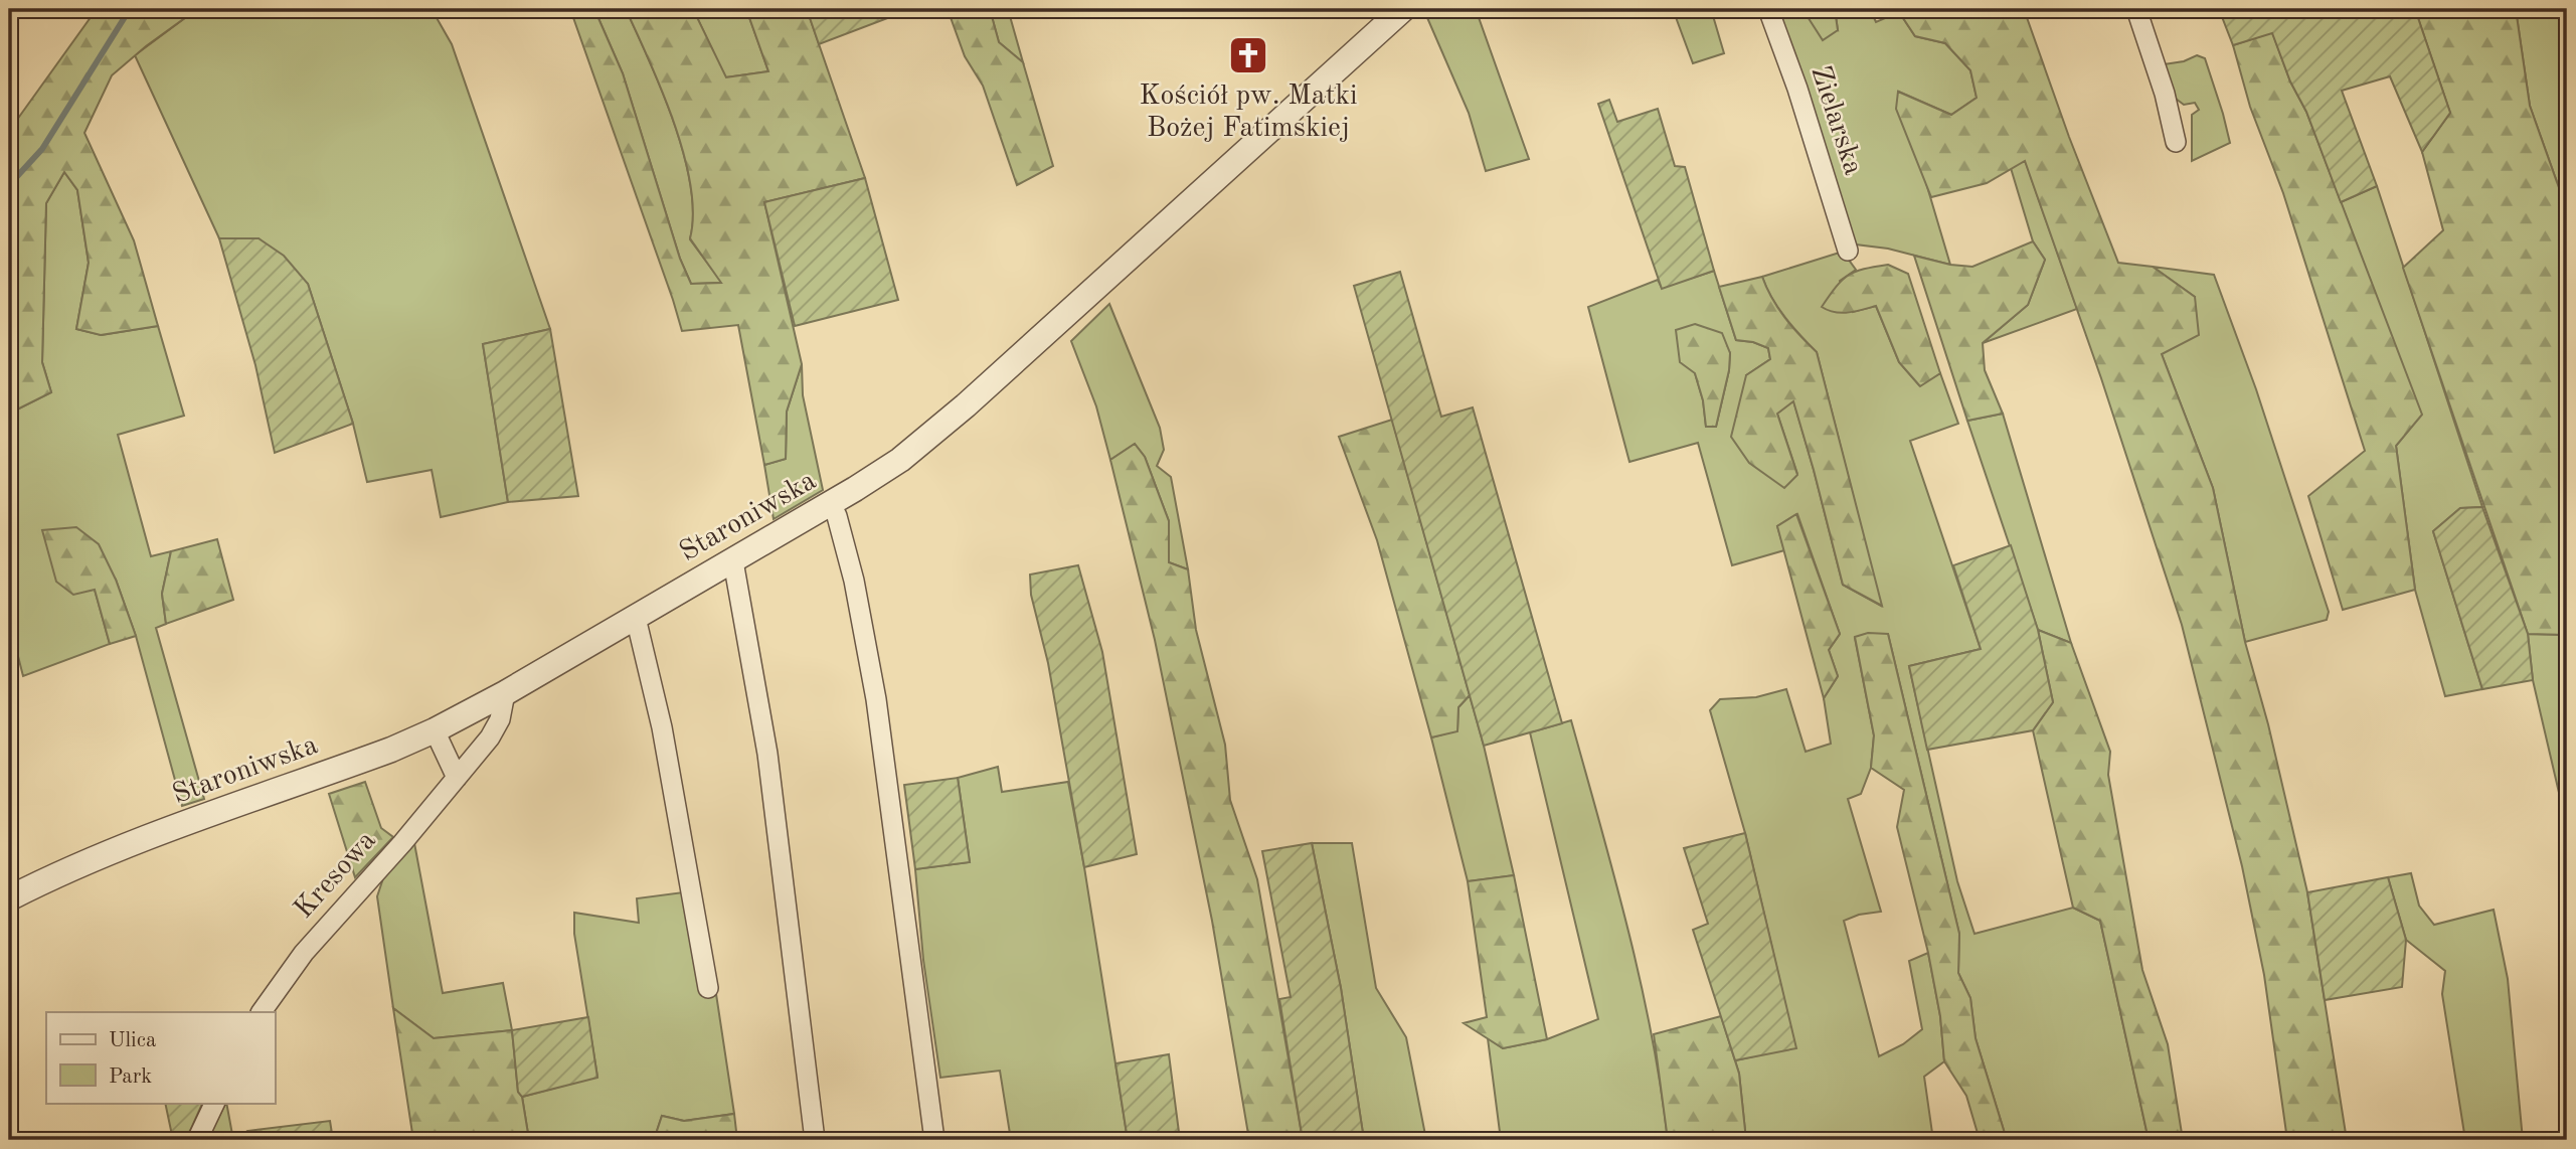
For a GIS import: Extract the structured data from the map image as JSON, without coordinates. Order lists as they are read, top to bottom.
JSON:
{
  "streets": {
    "street": ["Zielarska", "Staroniwska", "Kresowa"]
  },
  "crossings": [
    ["Staroniwska", "Kresowa"]
  ],
  "places": {
    "church": ["Kościół pw. Matki Bożej Fatimskiej"]
  },
  "legend": ["Ulica", "Park"]
}
